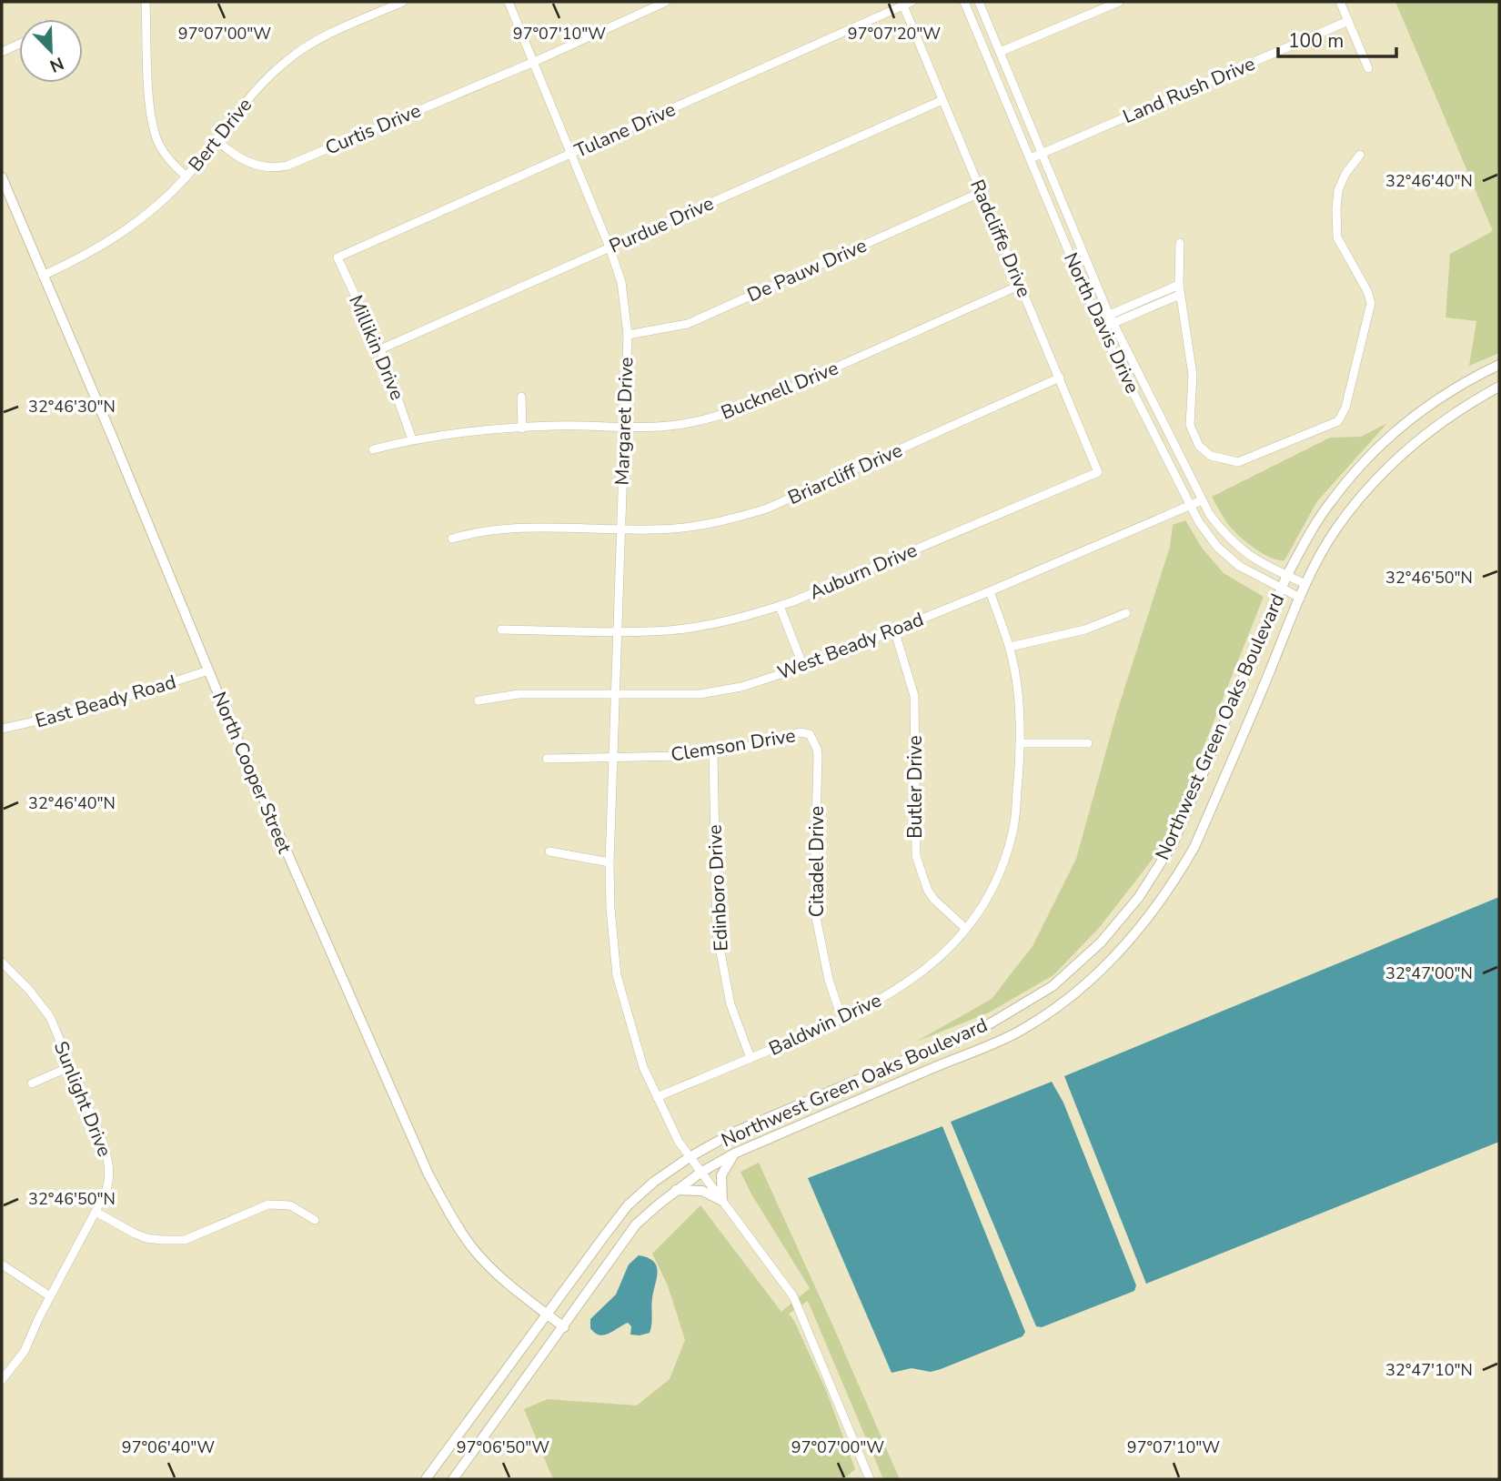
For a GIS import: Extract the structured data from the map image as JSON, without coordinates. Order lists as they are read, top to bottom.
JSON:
{
  "streets": {
    "main road": ["Northwest Green Oaks Boulevard", "North Cooper Street"],
    "street": [
      "Land Rush Drive",
      "Curtis Drive",
      "Tulane Drive",
      "Bert Drive",
      "Purdue Drive",
      "Radcliffe Drive",
      "De Pauw Drive",
      "North Davis Drive",
      "Millikin Drive",
      "Bucknell Drive",
      "Margaret Drive",
      "Briarcliff Drive",
      "Auburn Drive",
      "West Beady Road",
      "East Beady Road",
      "Clemson Drive",
      "Butler Drive",
      "Citadel Drive",
      "Edinboro Drive",
      "Baldwin Drive",
      "Sunlight Drive"
    ]
  },
  "crossings": [
    ["Land Rush Drive", "North Davis Drive"],
    ["Curtis Drive", "Bert Drive"],
    ["Curtis Drive", "Margaret Drive"],
    ["Tulane Drive", "Radcliffe Drive"],
    ["Tulane Drive", "Millikin Drive"],
    ["Tulane Drive", "Margaret Drive"],
    ["Bert Drive", "North Cooper Street"],
    ["Purdue Drive", "Radcliffe Drive"],
    ["Purdue Drive", "Millikin Drive"],
    ["Purdue Drive", "Margaret Drive"],
    ["Radcliffe Drive", "De Pauw Drive"],
    ["Radcliffe Drive", "Bucknell Drive"],
    ["Radcliffe Drive", "Briarcliff Drive"],
    ["Radcliffe Drive", "Auburn Drive"],
    ["De Pauw Drive", "Margaret Drive"],
    ["North Davis Drive", "West Beady Road"],
    ["North Davis Drive", "Northwest Green Oaks Boulevard"],
    ["Millikin Drive", "Bucknell Drive"],
    ["Bucknell Drive", "Margaret Drive"],
    ["Margaret Drive", "Briarcliff Drive"],
    ["Margaret Drive", "Auburn Drive"],
    ["Margaret Drive", "West Beady Road"],
    ["Margaret Drive", "Northwest Green Oaks Boulevard"],
    ["Margaret Drive", "Clemson Drive"],
    ["Margaret Drive", "Baldwin Drive"],
    ["West Beady Road", "Butler Drive"],
    ["West Beady Road", "Baldwin Drive"],
    ["East Beady Road", "North Cooper Street"],
    ["Northwest Green Oaks Boulevard", "North Cooper Street"],
    ["Clemson Drive", "Citadel Drive"],
    ["Clemson Drive", "Edinboro Drive"],
    ["Butler Drive", "Baldwin Drive"],
    ["Citadel Drive", "Baldwin Drive"],
    ["Edinboro Drive", "Baldwin Drive"]
  ],
  "scale_bar": "100 m",
  "north": "bottom right",
  "coordinates": [
    "97°07'00\"W",
    "97°07'10\"W",
    "97°07'20\"W",
    "32°46'40\"N",
    "32°46'30\"N",
    "32°46'50\"N",
    "32°47'00\"N",
    "32°47'10\"N",
    "97°06'40\"W",
    "97°06'50\"W"
  ]
}
